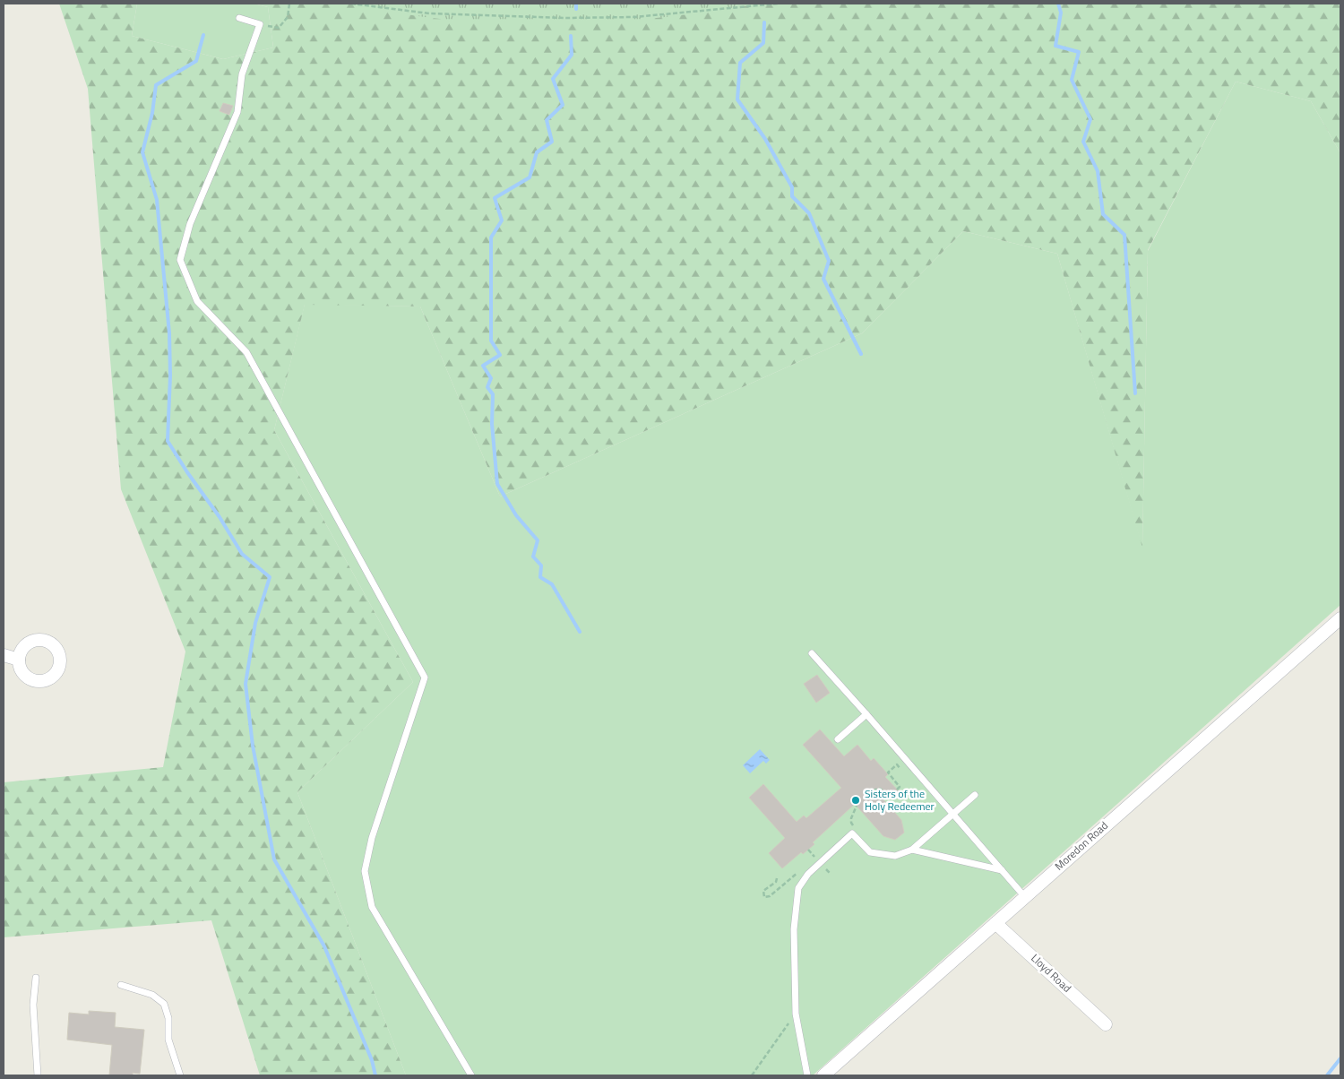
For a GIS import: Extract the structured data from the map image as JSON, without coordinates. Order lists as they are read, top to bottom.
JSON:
{
  "streets": {
    "street": ["Moredon Road", "Lloyd Road"]
  },
  "crossings": [
    ["Moredon Road", "Lloyd Road"]
  ],
  "places": ["Sisters of the Holy Redeemer"]
}
